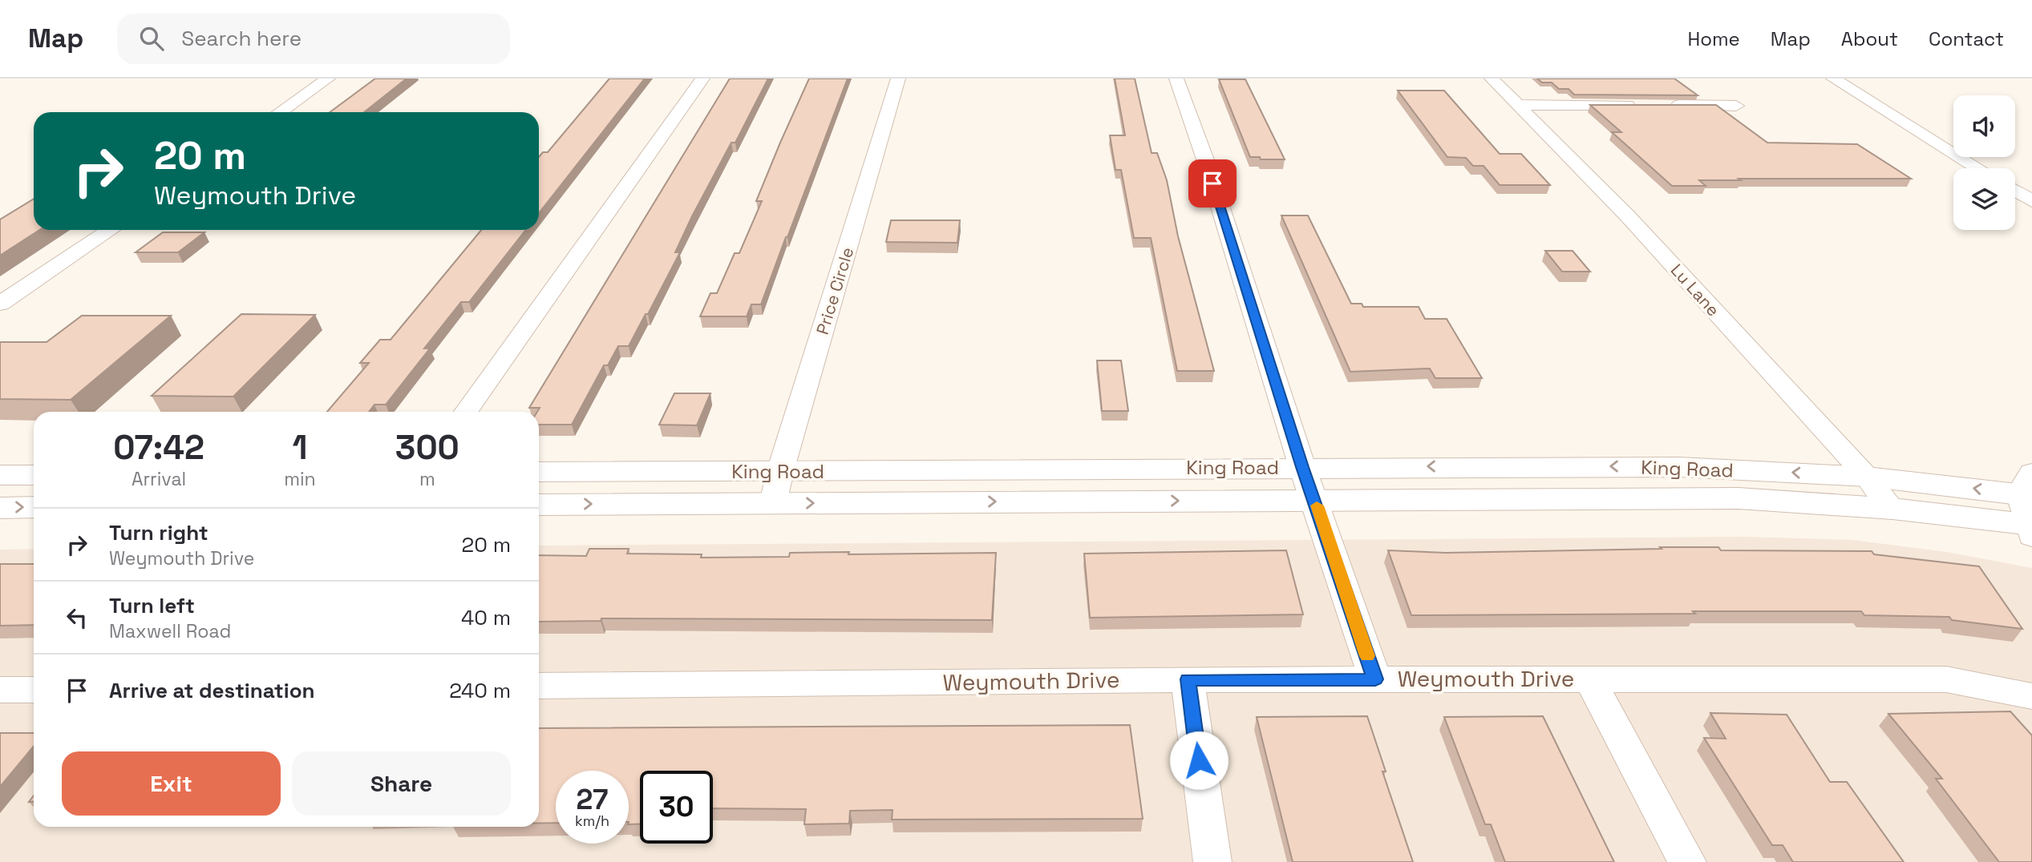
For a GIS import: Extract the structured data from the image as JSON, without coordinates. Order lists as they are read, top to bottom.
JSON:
{
  "streets": {
    "street": [
      "Lu Lane",
      "Price Circle",
      "King Road",
      "Weymouth Drive"
    ]
  },
  "crossings": [
    ["Lu Lane", "King Road"],
    ["Price Circle", "King Road"]
  ],
  "page": {
    "header": "Map",
    "search": "Search here",
    "nav": [
      "Home",
      "Map",
      "About",
      "Contact"
    ],
    "turn": ["20 m", "Weymouth Drive"],
    "eta": [
      "07:42",
      "Arrival",
      "1",
      "min",
      "300",
      "m"
    ],
    "list": [
      {
        "name": "Turn right",
        "note": "Weymouth Drive",
        "value": "20 m"
      },
      {
        "name": "Turn left",
        "note": "Maxwell Road",
        "value": "40 m"
      },
      {
        "name": "Arrive at destination",
        "value": "240 m"
      }
    ],
    "buttons": ["Exit", "Share"],
    "speed": "27 km/h",
    "limit": "30"
  }
}
